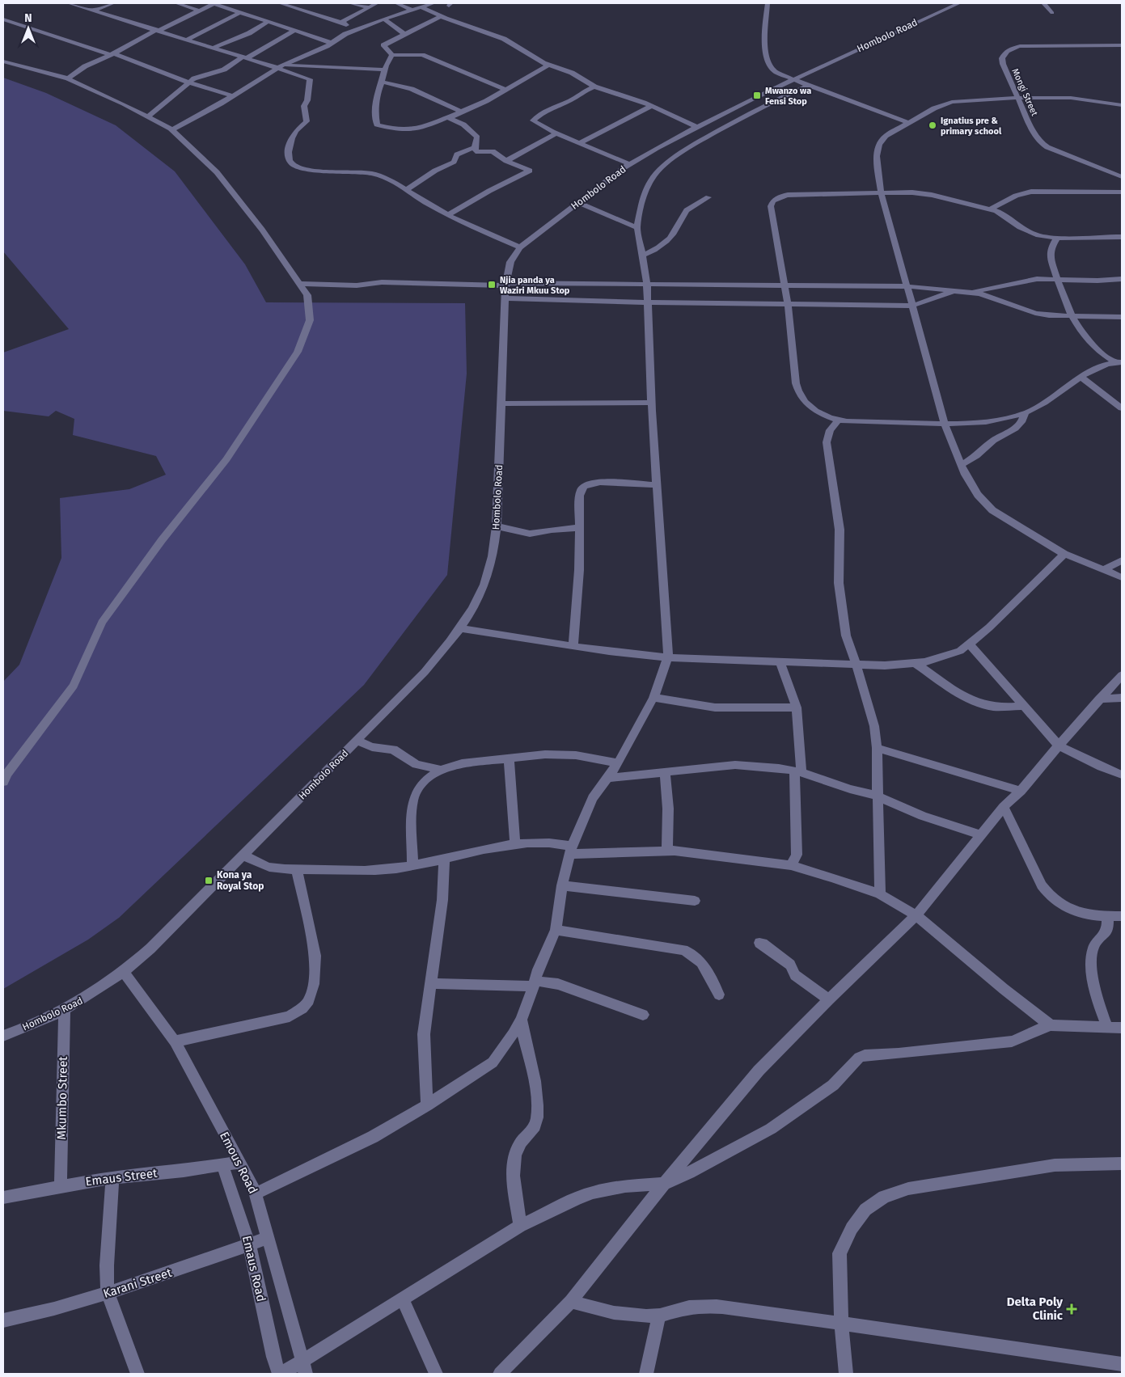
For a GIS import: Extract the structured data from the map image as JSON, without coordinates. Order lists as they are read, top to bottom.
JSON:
{
  "streets": {
    "street": [
      "Hombolo Road",
      "Mongi Street",
      "Mkumbo Street",
      "Emous Road",
      "Emaus Street",
      "Emaus Road",
      "Karani Street"
    ]
  },
  "crossings": [
    ["Hombolo Road", "Mkumbo Street"],
    ["Hombolo Road", "Emous Road"],
    ["Mkumbo Street", "Emaus Street"],
    ["Emous Road", "Emaus Street"],
    ["Emous Road", "Karani Street"],
    ["Emaus Street", "Emaus Road"],
    ["Emaus Road", "Karani Street"]
  ],
  "places": {
    "transit": ["Mwanzo wa Fensi Stop", "Njia panda ya Waziri Mkuu Stop", "Kona ya Royal Stop"],
    "other": ["Ignatius pre & primary school"],
    "health": ["Delta Poly Clinic"]
  },
  "north": "top"
}
